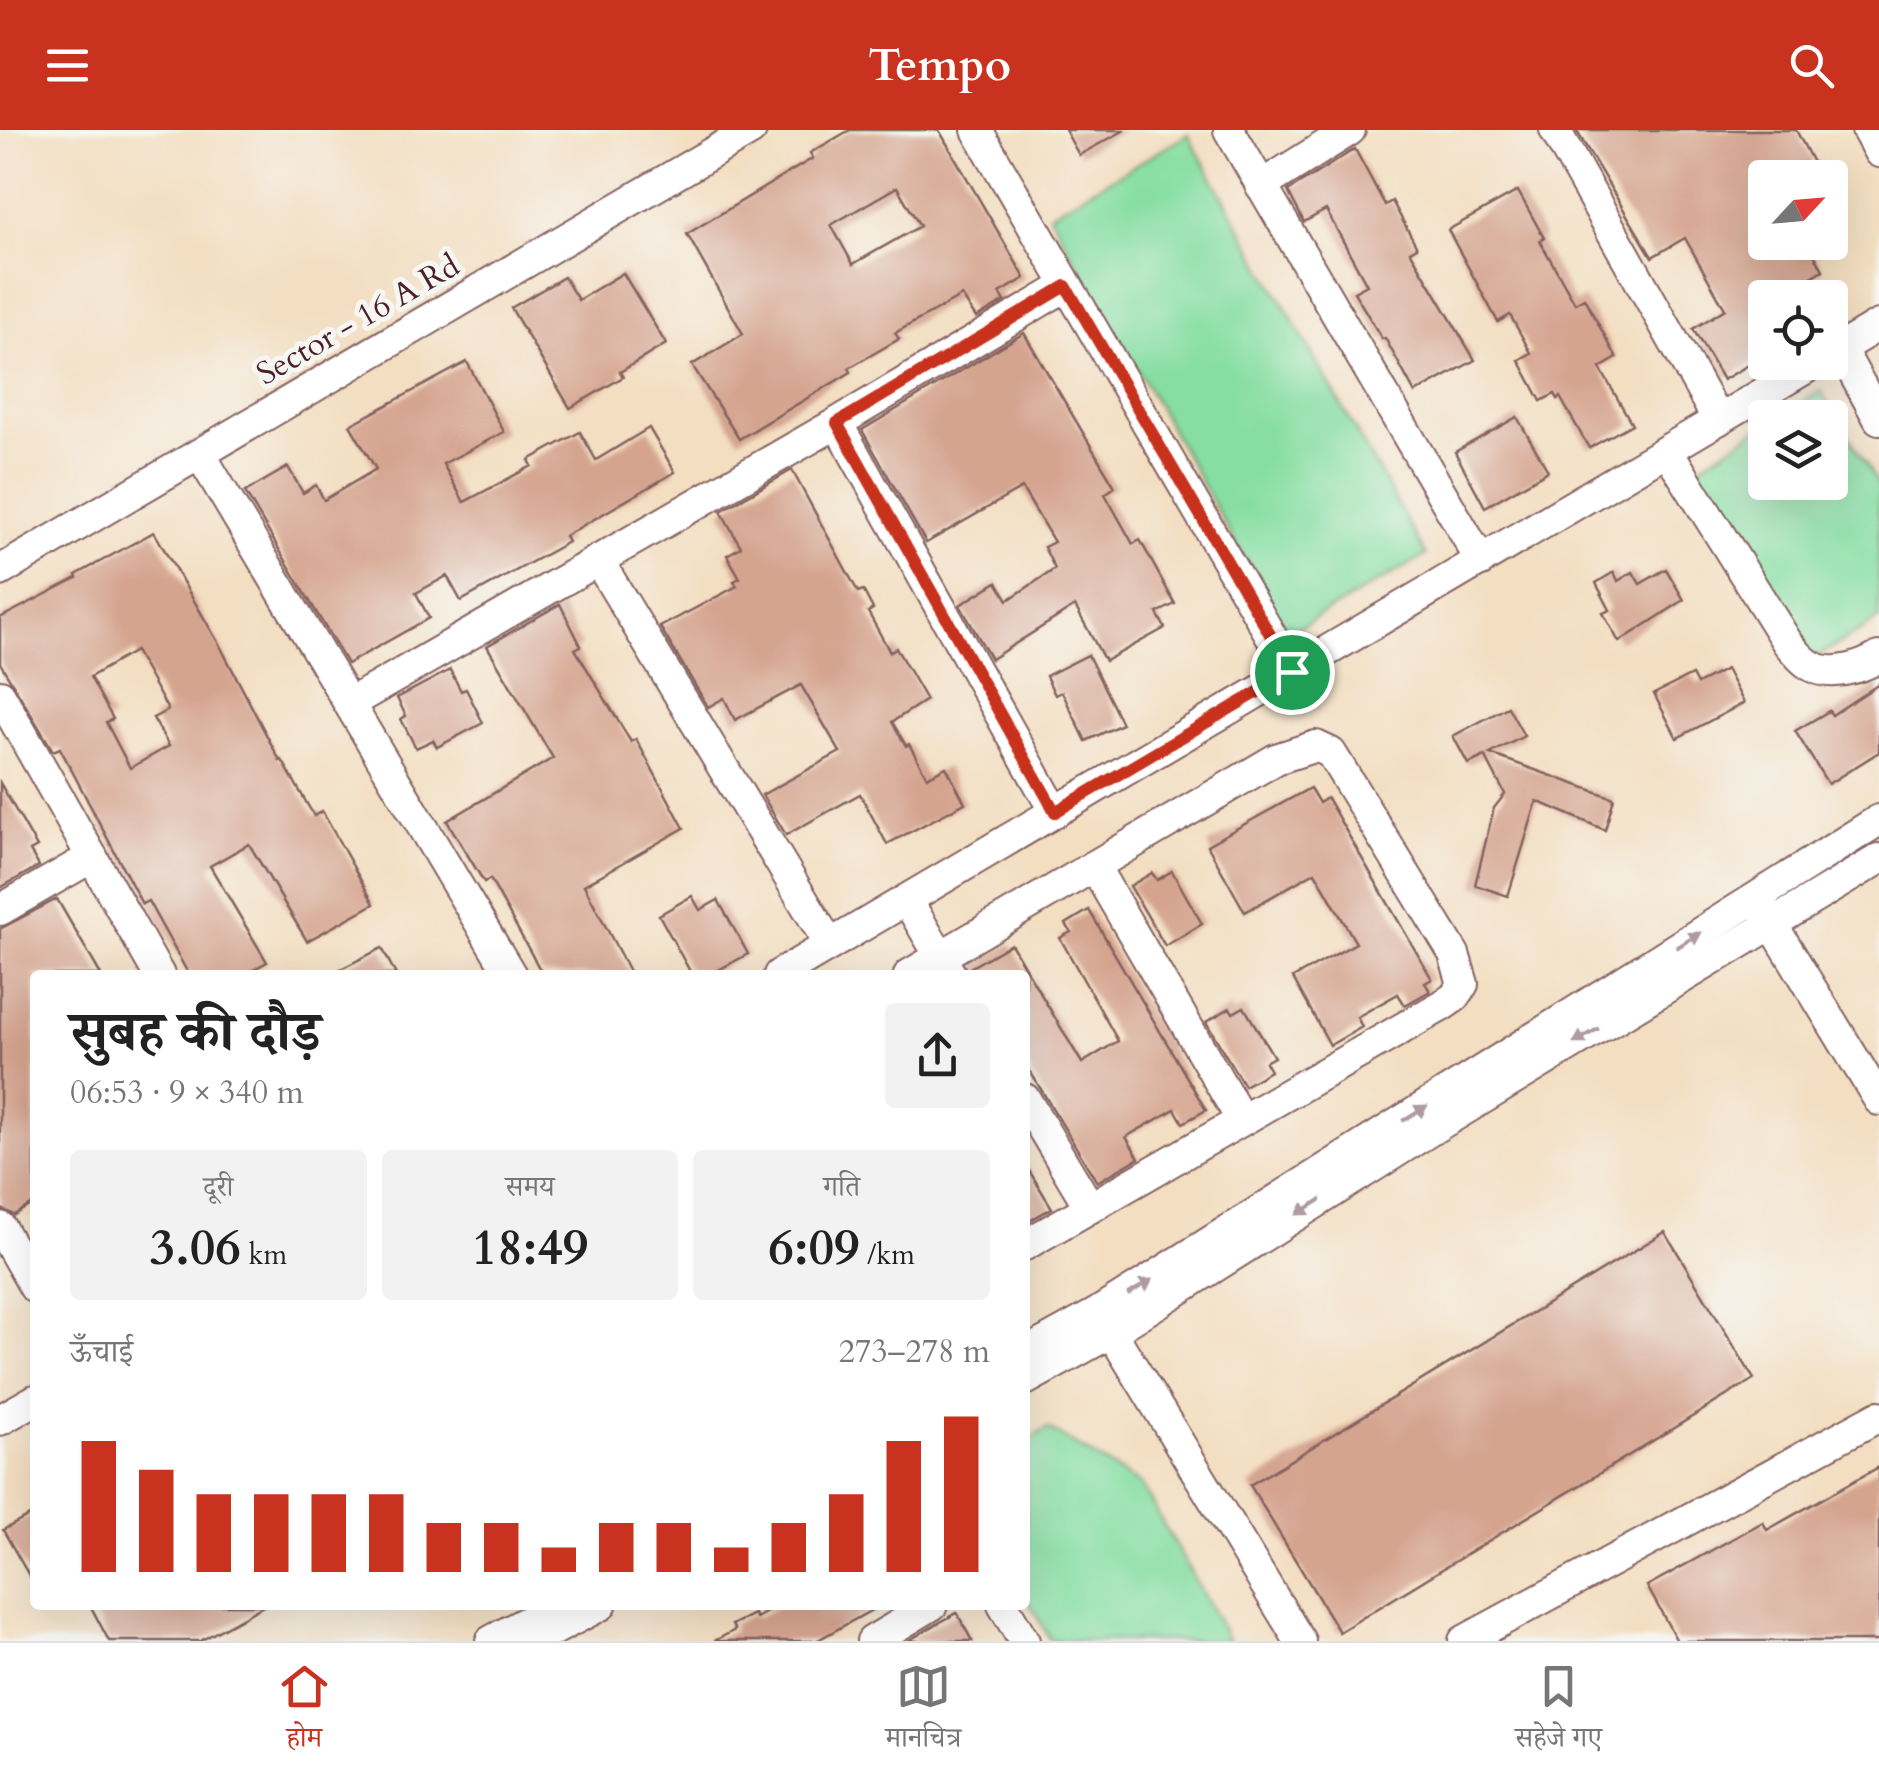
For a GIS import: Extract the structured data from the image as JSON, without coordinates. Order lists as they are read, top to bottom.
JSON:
{
  "streets": {
    "street": ["Sector - 16 A Rd"]
  },
  "north": "top right",
  "page": {
    "header": "Tempo",
    "heading": ["सुबह की दौड़", "06:53 · 9 × 340 m"],
    "stats": [
      ["दूरी", "3.06 km"],
      ["समय", "18:49"],
      ["गति", "6:09 /km"]
    ],
    "chart": ["ऊँचाई", "273–278 m"],
    "tabs": ["होम", "मानचित्र", "सहेजे गए"]
  }
}
